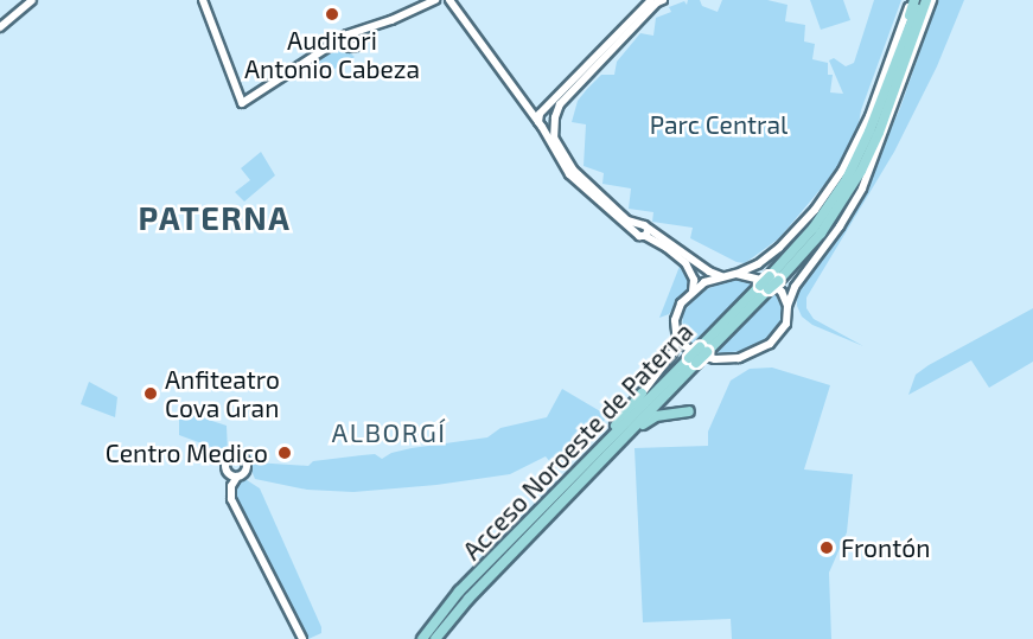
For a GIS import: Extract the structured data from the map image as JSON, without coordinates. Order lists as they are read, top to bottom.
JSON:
{
  "streets": {
    "main road": ["Acceso Noroeste de Paterna"]
  },
  "districts": ["PATERNA", "ALBORGÍ"],
  "parks": ["Parc Central"],
  "places": [
    "Auditori Antonio Cabeza",
    "Anfiteatro Cova Gran",
    "Centro Medico",
    "Frontón"
  ]
}
